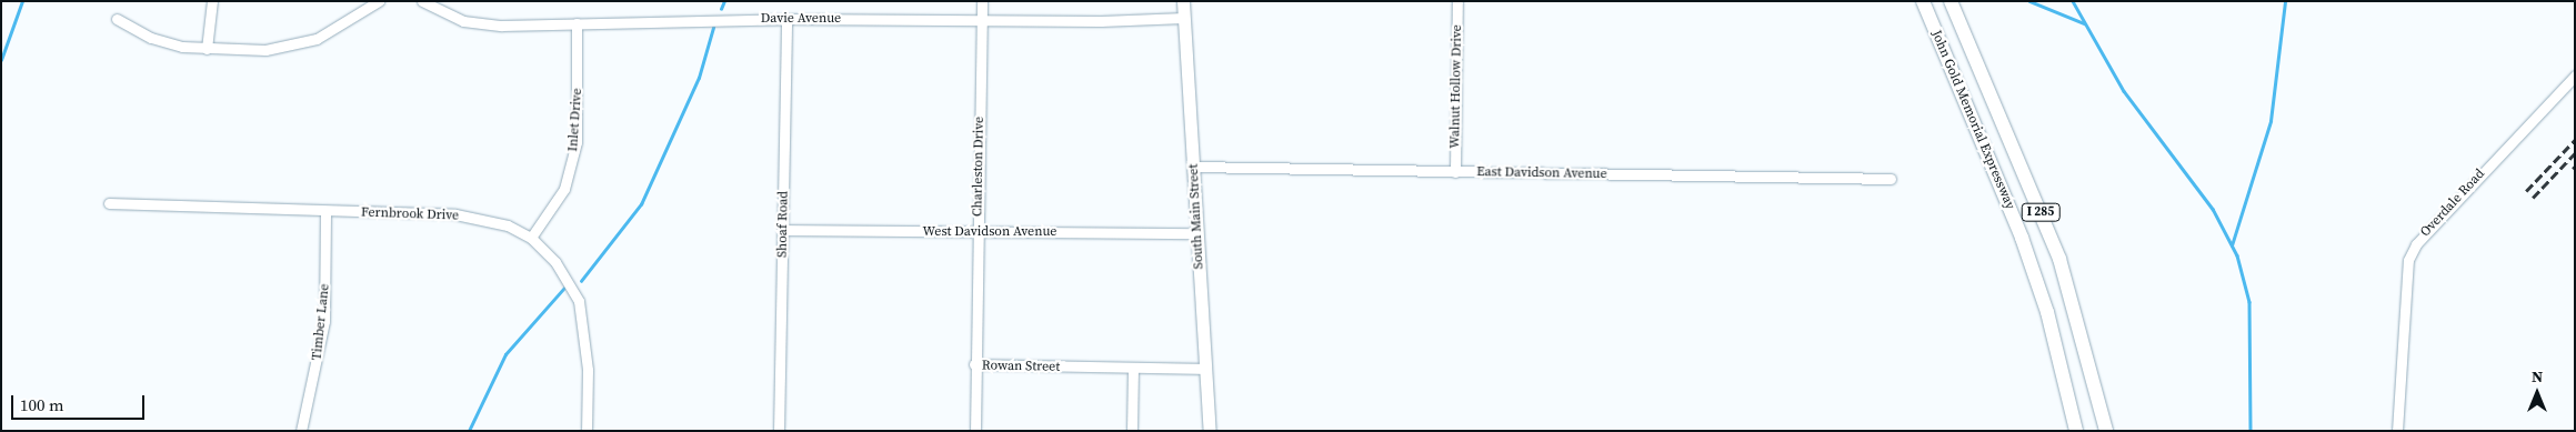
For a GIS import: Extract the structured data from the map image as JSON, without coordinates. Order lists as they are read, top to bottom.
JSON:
{
  "streets": {
    "highway": ["John Gold Memorial Expressway", "I 285"],
    "main road": ["South Main Street"],
    "street": [
      "Davie Avenue",
      "Walnut Hollow Drive",
      "Inlet Drive",
      "Charleston Drive",
      "East Davidson Avenue",
      "Overdale Road",
      "Fernbrook Drive",
      "Shoaf Road",
      "West Davidson Avenue",
      "Timber Lane",
      "Rowan Street"
    ]
  },
  "crossings": [
    ["Davie Avenue", "Inlet Drive"],
    ["Davie Avenue", "Charleston Drive"],
    ["Davie Avenue", "South Main Street"],
    ["Davie Avenue", "Shoaf Road"],
    ["Walnut Hollow Drive", "East Davidson Avenue"],
    ["Inlet Drive", "Fernbrook Drive"],
    ["Charleston Drive", "West Davidson Avenue"],
    ["Charleston Drive", "Rowan Street"],
    ["East Davidson Avenue", "South Main Street"],
    ["Fernbrook Drive", "Timber Lane"],
    ["South Main Street", "West Davidson Avenue"],
    ["South Main Street", "Rowan Street"],
    ["Shoaf Road", "West Davidson Avenue"]
  ],
  "scale_bar": "100 m",
  "north": "top"
}
